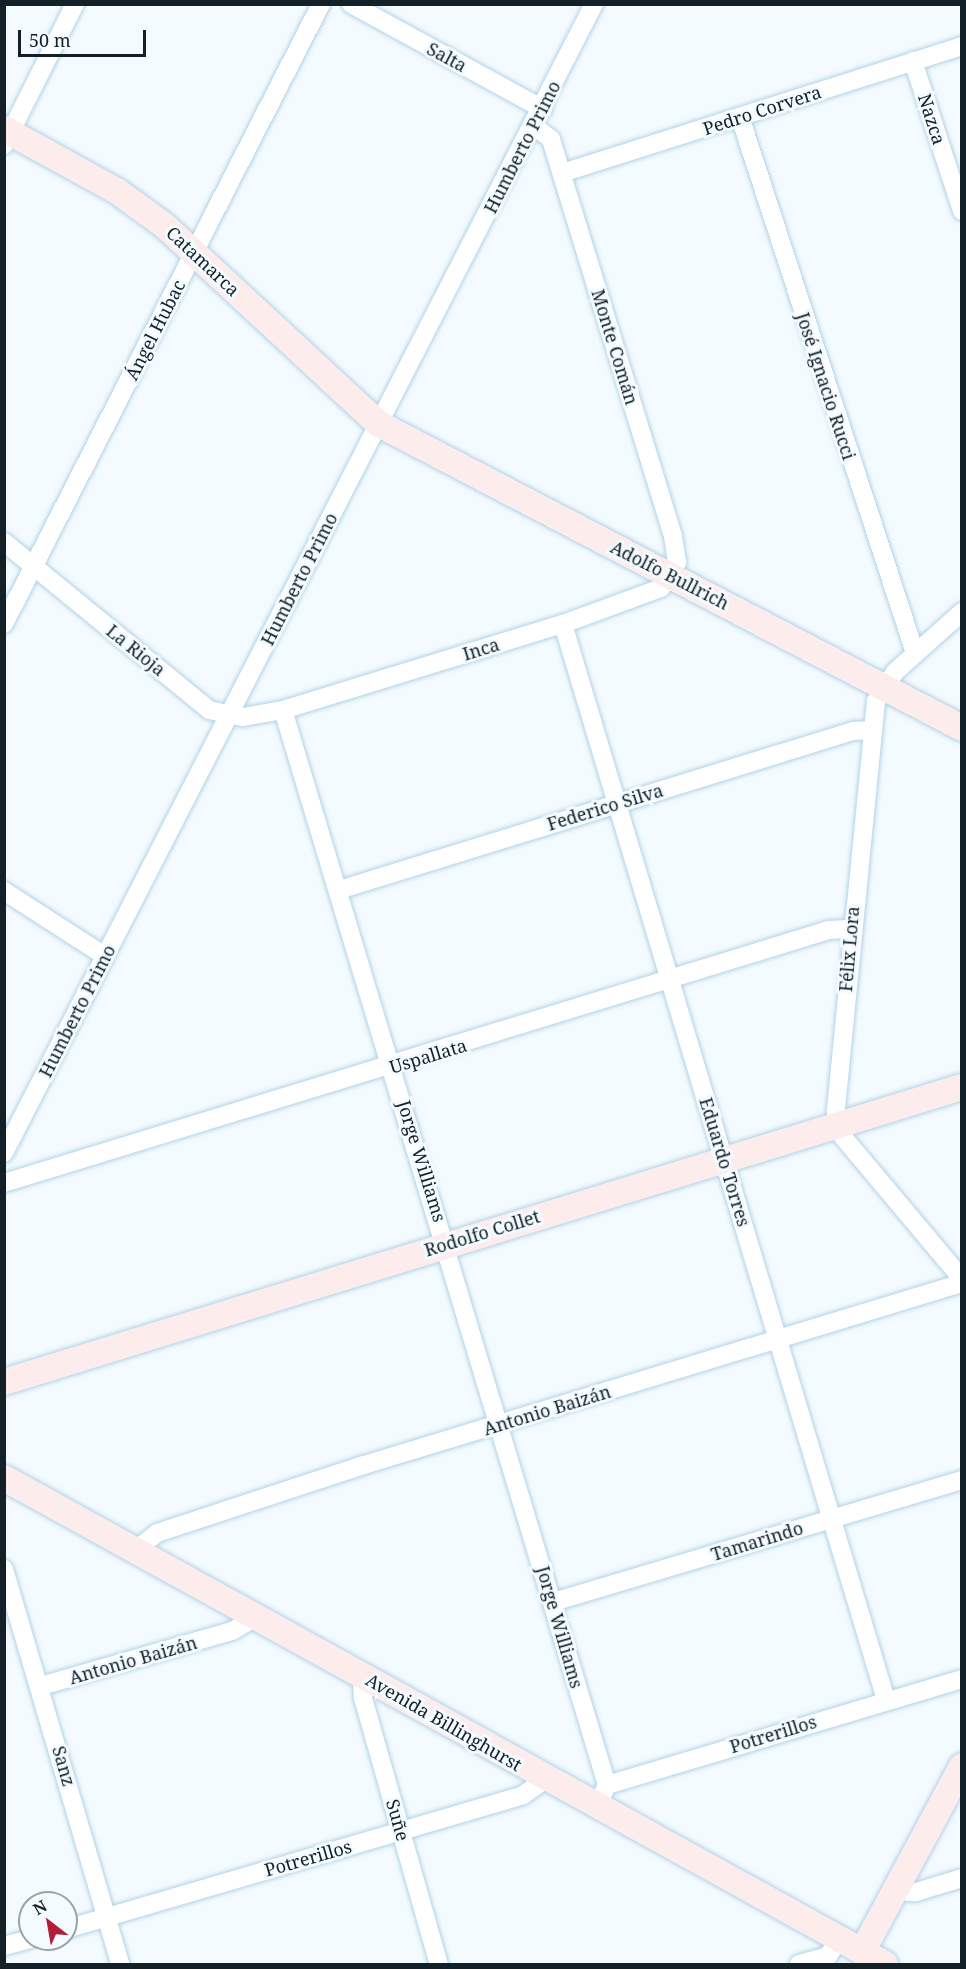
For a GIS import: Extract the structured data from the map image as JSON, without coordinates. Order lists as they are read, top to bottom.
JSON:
{
  "streets": {
    "street": [
      "Salta",
      "Pedro Corvera",
      "Nazca",
      "Humberto Primo",
      "Catamarca",
      "Ángel Hubac",
      "Monte Comán",
      "José Ignacio Rucci",
      "Adolfo Bullrich",
      "Inca",
      "La Rioja",
      "Federico Silva",
      "Félix Lora",
      "Uspallata",
      "Jorge Williams",
      "Eduardo Torres",
      "Rodolfo Collet",
      "Antonio Baizán",
      "Tamarindo",
      "Avenida Billinghurst",
      "Potrerillos",
      "Sanz",
      "Suñe"
    ]
  },
  "crossings": [
    ["Salta", "Humberto Primo"],
    ["Pedro Corvera", "Nazca"],
    ["Pedro Corvera", "Monte Comán"],
    ["Pedro Corvera", "José Ignacio Rucci"],
    ["Humberto Primo", "Catamarca"],
    ["Humberto Primo", "Monte Comán"],
    ["Humberto Primo", "Adolfo Bullrich"],
    ["Humberto Primo", "La Rioja"],
    ["Catamarca", "Ángel Hubac"],
    ["Catamarca", "Adolfo Bullrich"],
    ["Ángel Hubac", "La Rioja"],
    ["Monte Comán", "Adolfo Bullrich"],
    ["Monte Comán", "Inca"],
    ["Adolfo Bullrich", "Inca"],
    ["Adolfo Bullrich", "Félix Lora"],
    ["Inca", "La Rioja"],
    ["Inca", "Jorge Williams"],
    ["Inca", "Eduardo Torres"],
    ["La Rioja", "Jorge Williams"],
    ["Federico Silva", "Félix Lora"],
    ["Federico Silva", "Jorge Williams"],
    ["Federico Silva", "Eduardo Torres"],
    ["Félix Lora", "Uspallata"],
    ["Félix Lora", "Rodolfo Collet"],
    ["Uspallata", "Jorge Williams"],
    ["Uspallata", "Eduardo Torres"],
    ["Jorge Williams", "Rodolfo Collet"],
    ["Jorge Williams", "Antonio Baizán"],
    ["Jorge Williams", "Tamarindo"],
    ["Jorge Williams", "Avenida Billinghurst"],
    ["Jorge Williams", "Potrerillos"],
    ["Eduardo Torres", "Rodolfo Collet"],
    ["Eduardo Torres", "Antonio Baizán"],
    ["Eduardo Torres", "Tamarindo"],
    ["Eduardo Torres", "Potrerillos"],
    ["Antonio Baizán", "Avenida Billinghurst"],
    ["Antonio Baizán", "Sanz"],
    ["Avenida Billinghurst", "Potrerillos"],
    ["Avenida Billinghurst", "Suñe"],
    ["Potrerillos", "Sanz"],
    ["Potrerillos", "Suñe"]
  ],
  "scale_bar": "50 m",
  "north": "top left"
}
